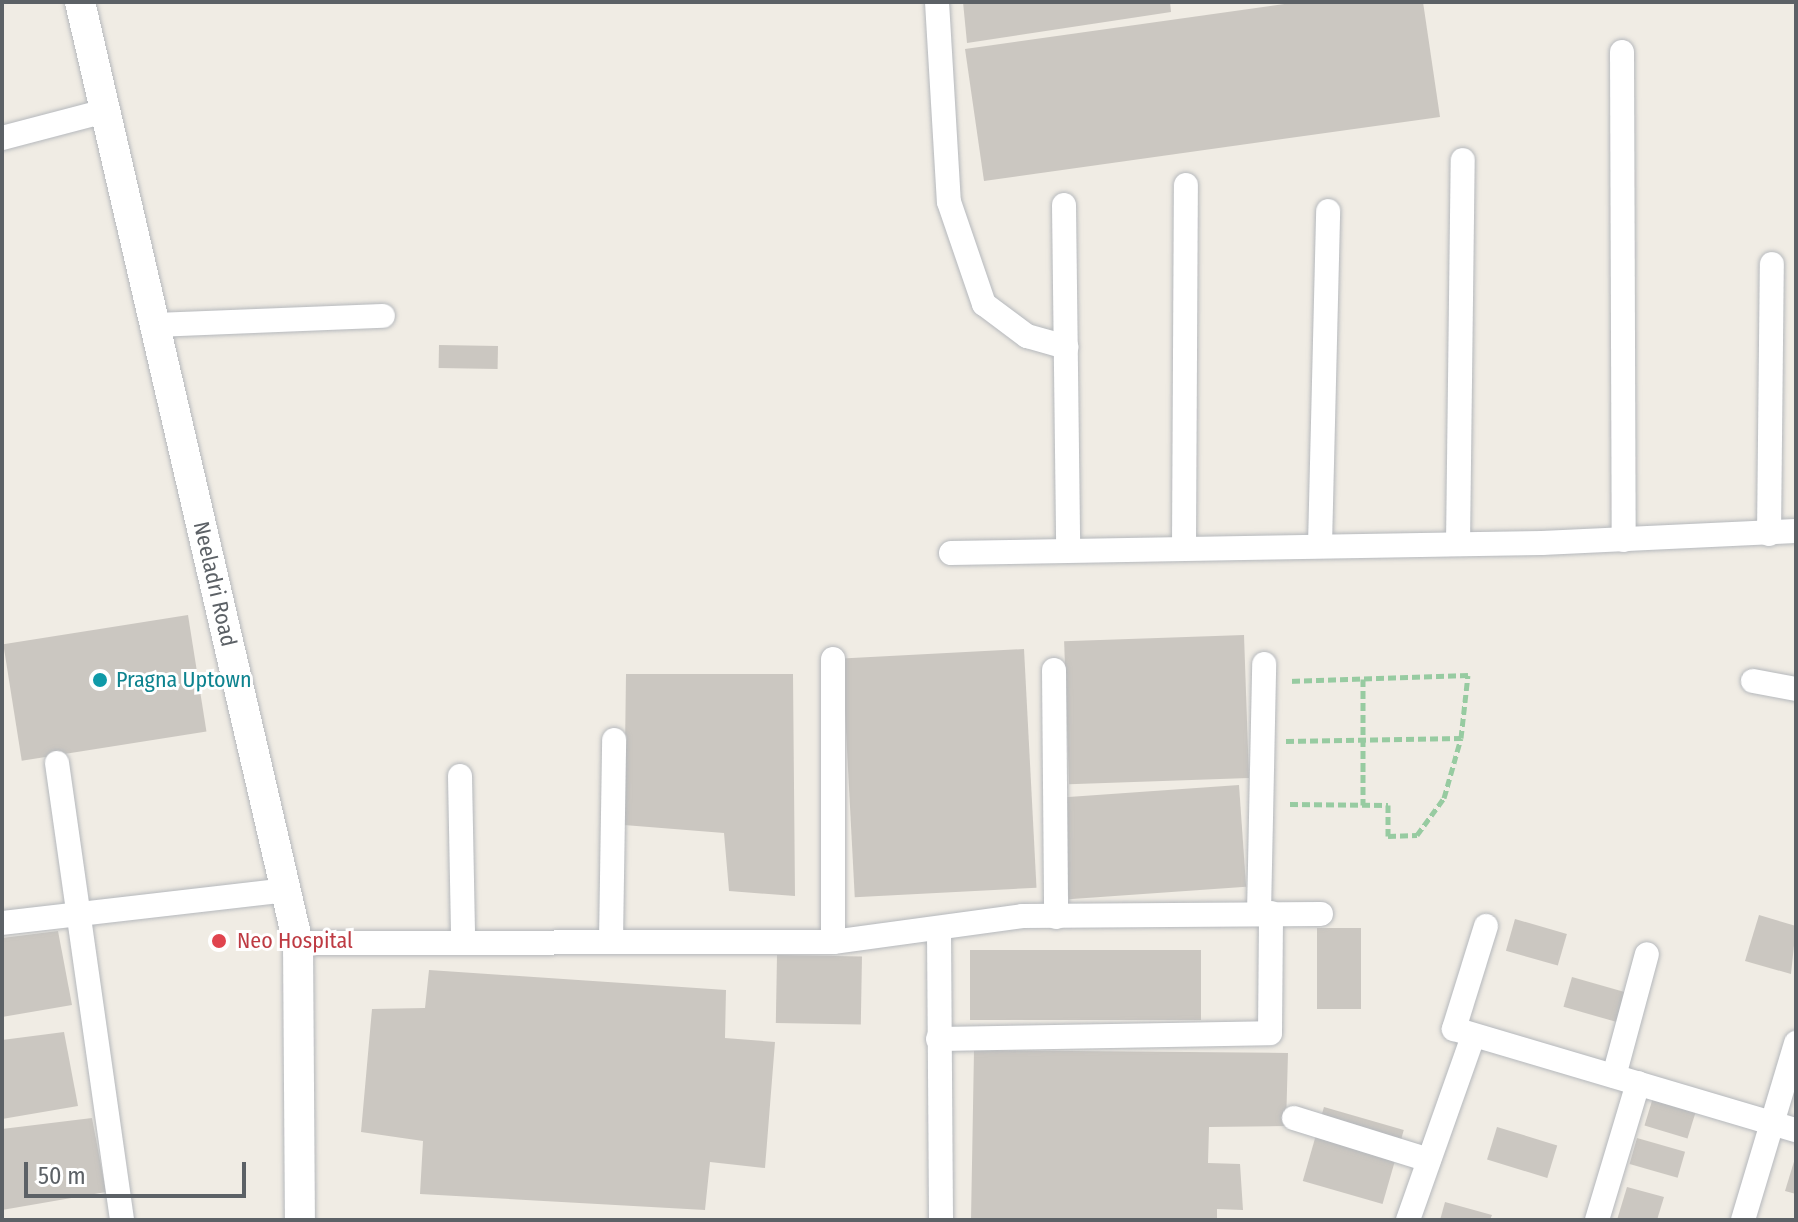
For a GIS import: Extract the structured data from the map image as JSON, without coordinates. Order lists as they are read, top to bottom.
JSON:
{
  "streets": {
    "street": ["Neeladri Road"]
  },
  "places": ["Pragna Uptown", "Neo Hospital"],
  "scale_bar": "50 m"
}
